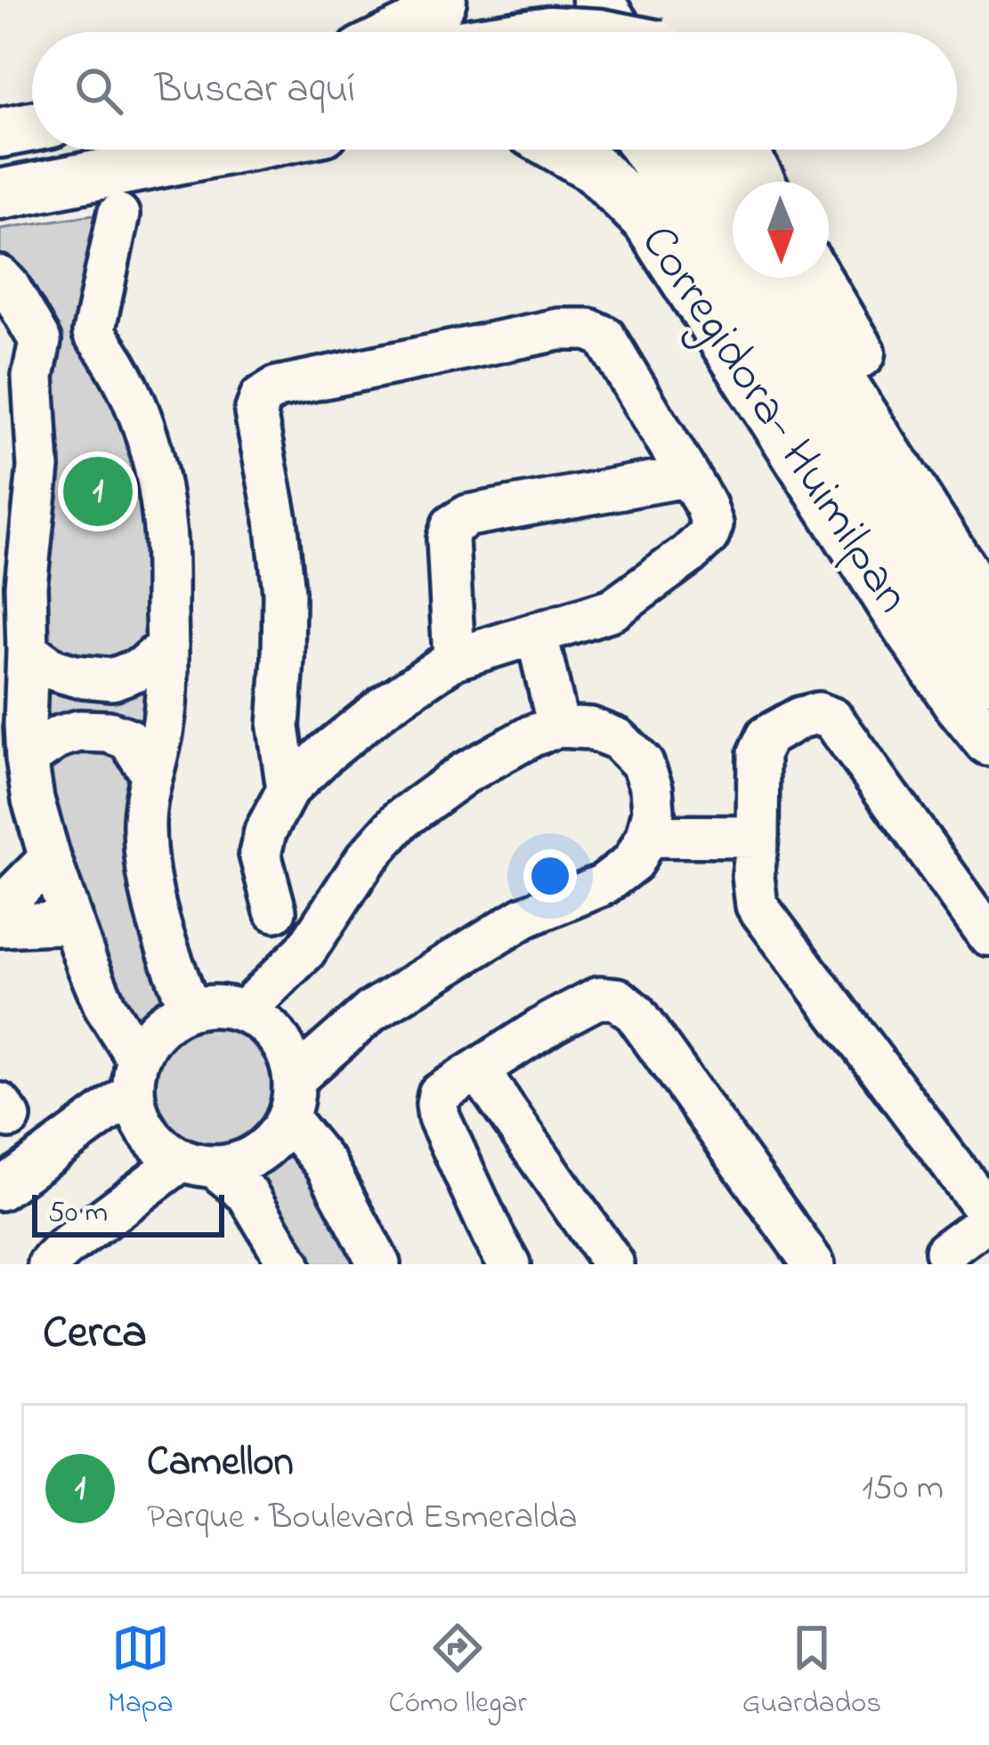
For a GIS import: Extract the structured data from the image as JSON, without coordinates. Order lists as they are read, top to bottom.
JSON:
{
  "streets": {
    "main road": ["Corregidora- Huimilpan"]
  },
  "scale_bar": "50 m",
  "north": "bottom",
  "page": {
    "search": "Buscar aquí",
    "pins": "1",
    "scale": "50 m",
    "heading": "Cerca",
    "list": [
      {
        "mark": "1",
        "name": "Camellon",
        "note": "Parque · Boulevard Esmeralda",
        "value": "150 m"
      }
    ],
    "nav": ["Mapa", "Cómo llegar", "Guardados"]
  }
}
